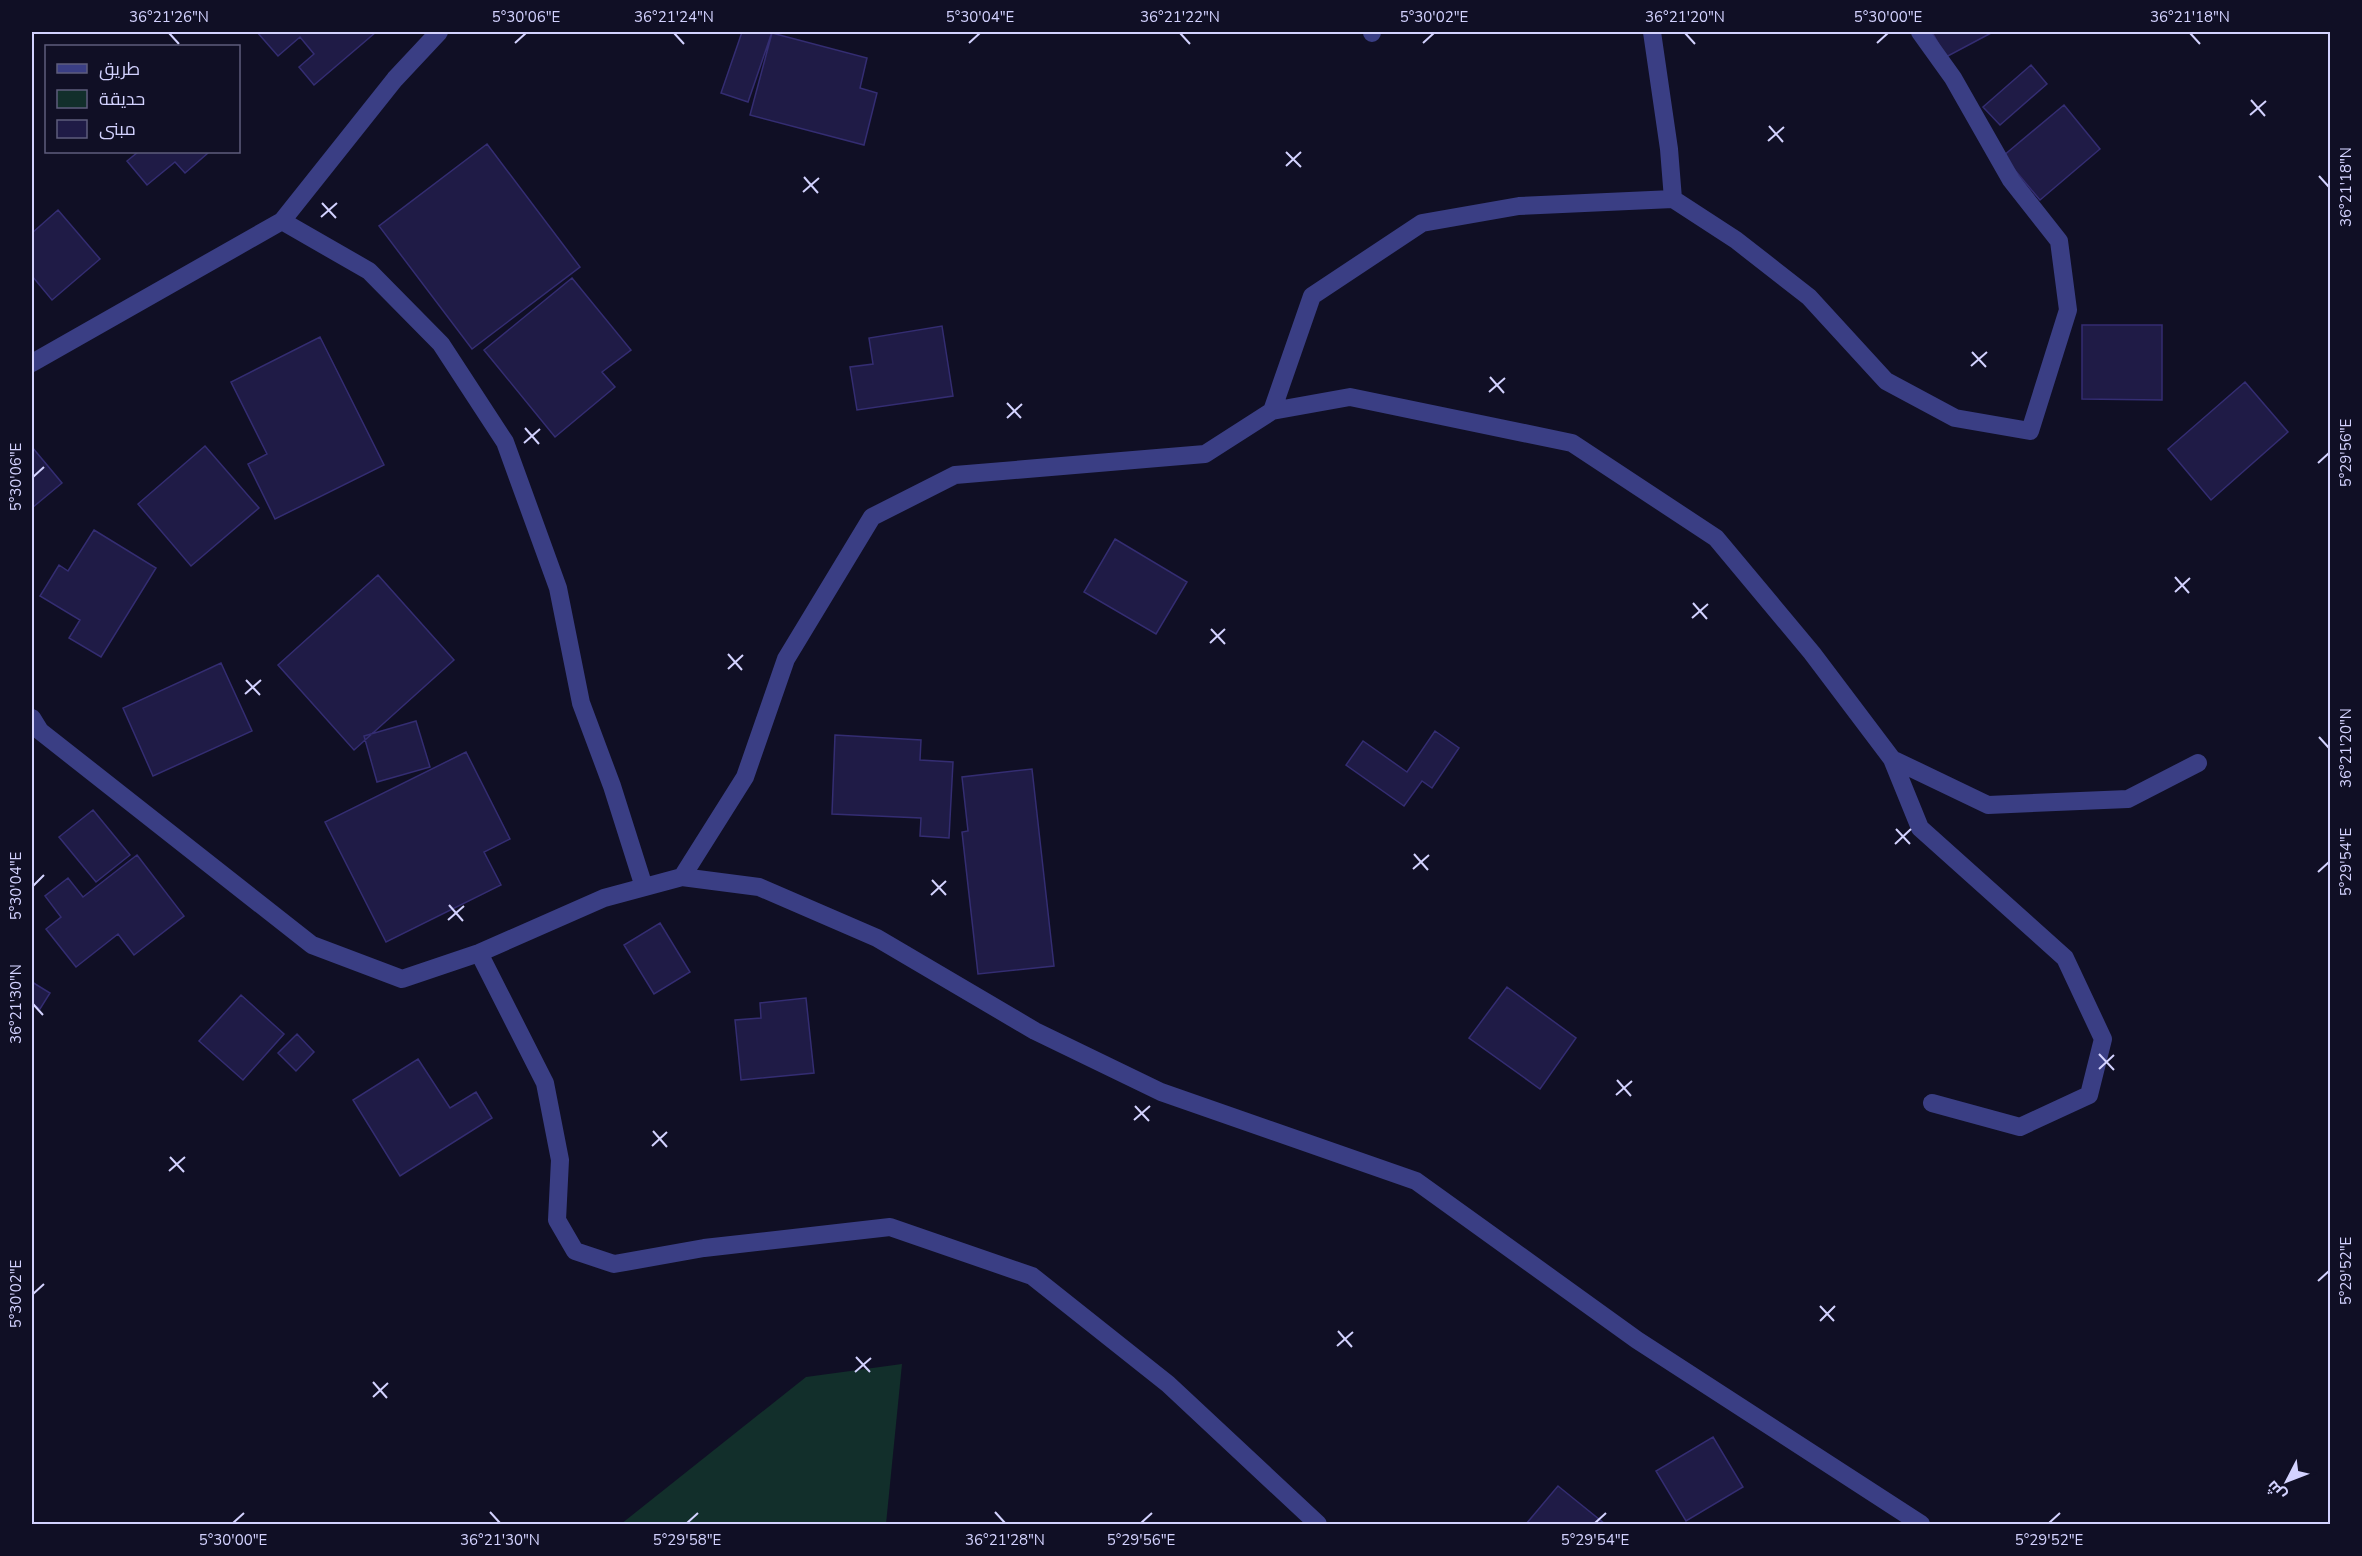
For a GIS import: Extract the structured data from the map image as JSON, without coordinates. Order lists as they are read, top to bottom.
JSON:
{
  "legend": ["طريق", "حديقة", "مبنى"],
  "north": "bottom left",
  "coordinates": [
    "36°21'26\"N",
    "5°30'06\"E",
    "36°21'24\"N",
    "5°30'04\"E",
    "36°21'22\"N",
    "5°30'02\"E",
    "36°21'20\"N",
    "5°30'00\"E",
    "36°21'18\"N",
    "5°29'56\"E",
    "5°29'54\"E",
    "36°21'30\"N",
    "5°29'52\"E",
    "5°29'58\"E",
    "36°21'28\"N"
  ]
}
